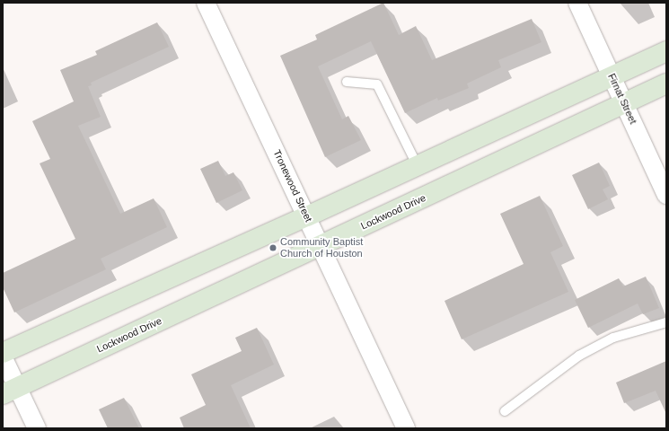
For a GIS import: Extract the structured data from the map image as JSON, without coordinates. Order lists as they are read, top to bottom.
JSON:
{
  "streets": {
    "main road": ["Lockwood Drive"],
    "street": ["Firnat Street", "Tronewood Street"]
  },
  "crossings": [
    ["Firnat Street", "Lockwood Drive"],
    ["Tronewood Street", "Lockwood Drive"]
  ],
  "places": ["Community Baptist Church of Houston"]
}
